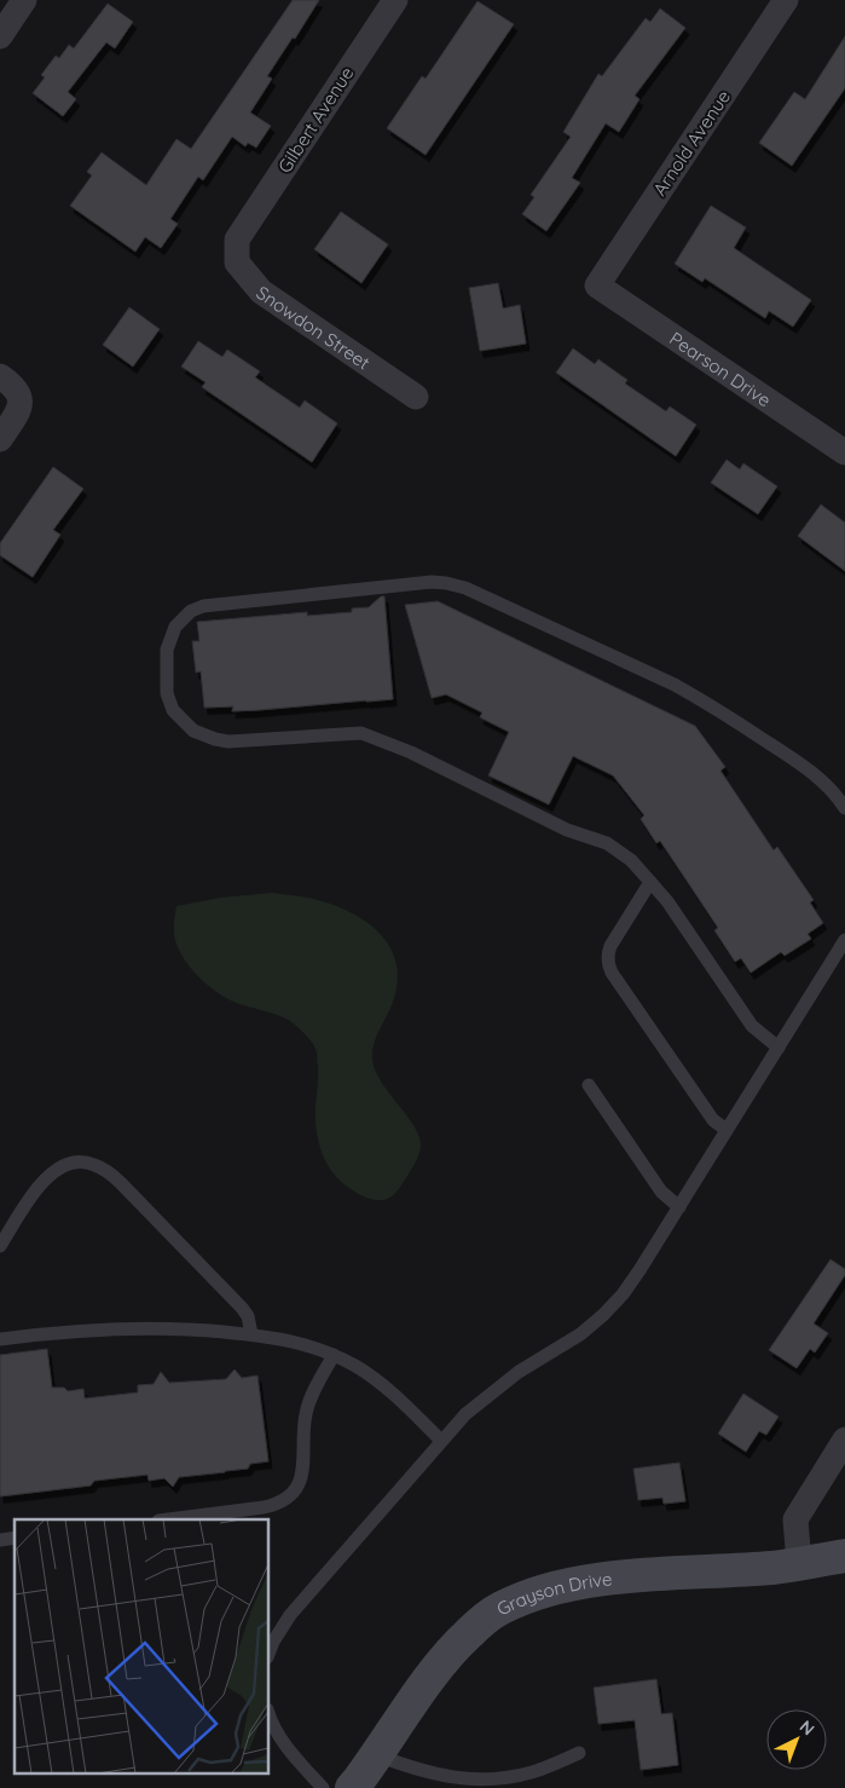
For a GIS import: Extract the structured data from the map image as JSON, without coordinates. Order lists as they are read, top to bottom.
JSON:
{
  "streets": {
    "street": [
      "Gilbert Avenue",
      "Arnold Avenue",
      "Snowdon Street",
      "Pearson Drive",
      "Grayson Drive"
    ]
  },
  "crossings": [
    ["Gilbert Avenue", "Snowdon Street"],
    ["Arnold Avenue", "Pearson Drive"]
  ],
  "north": "top right"
}
